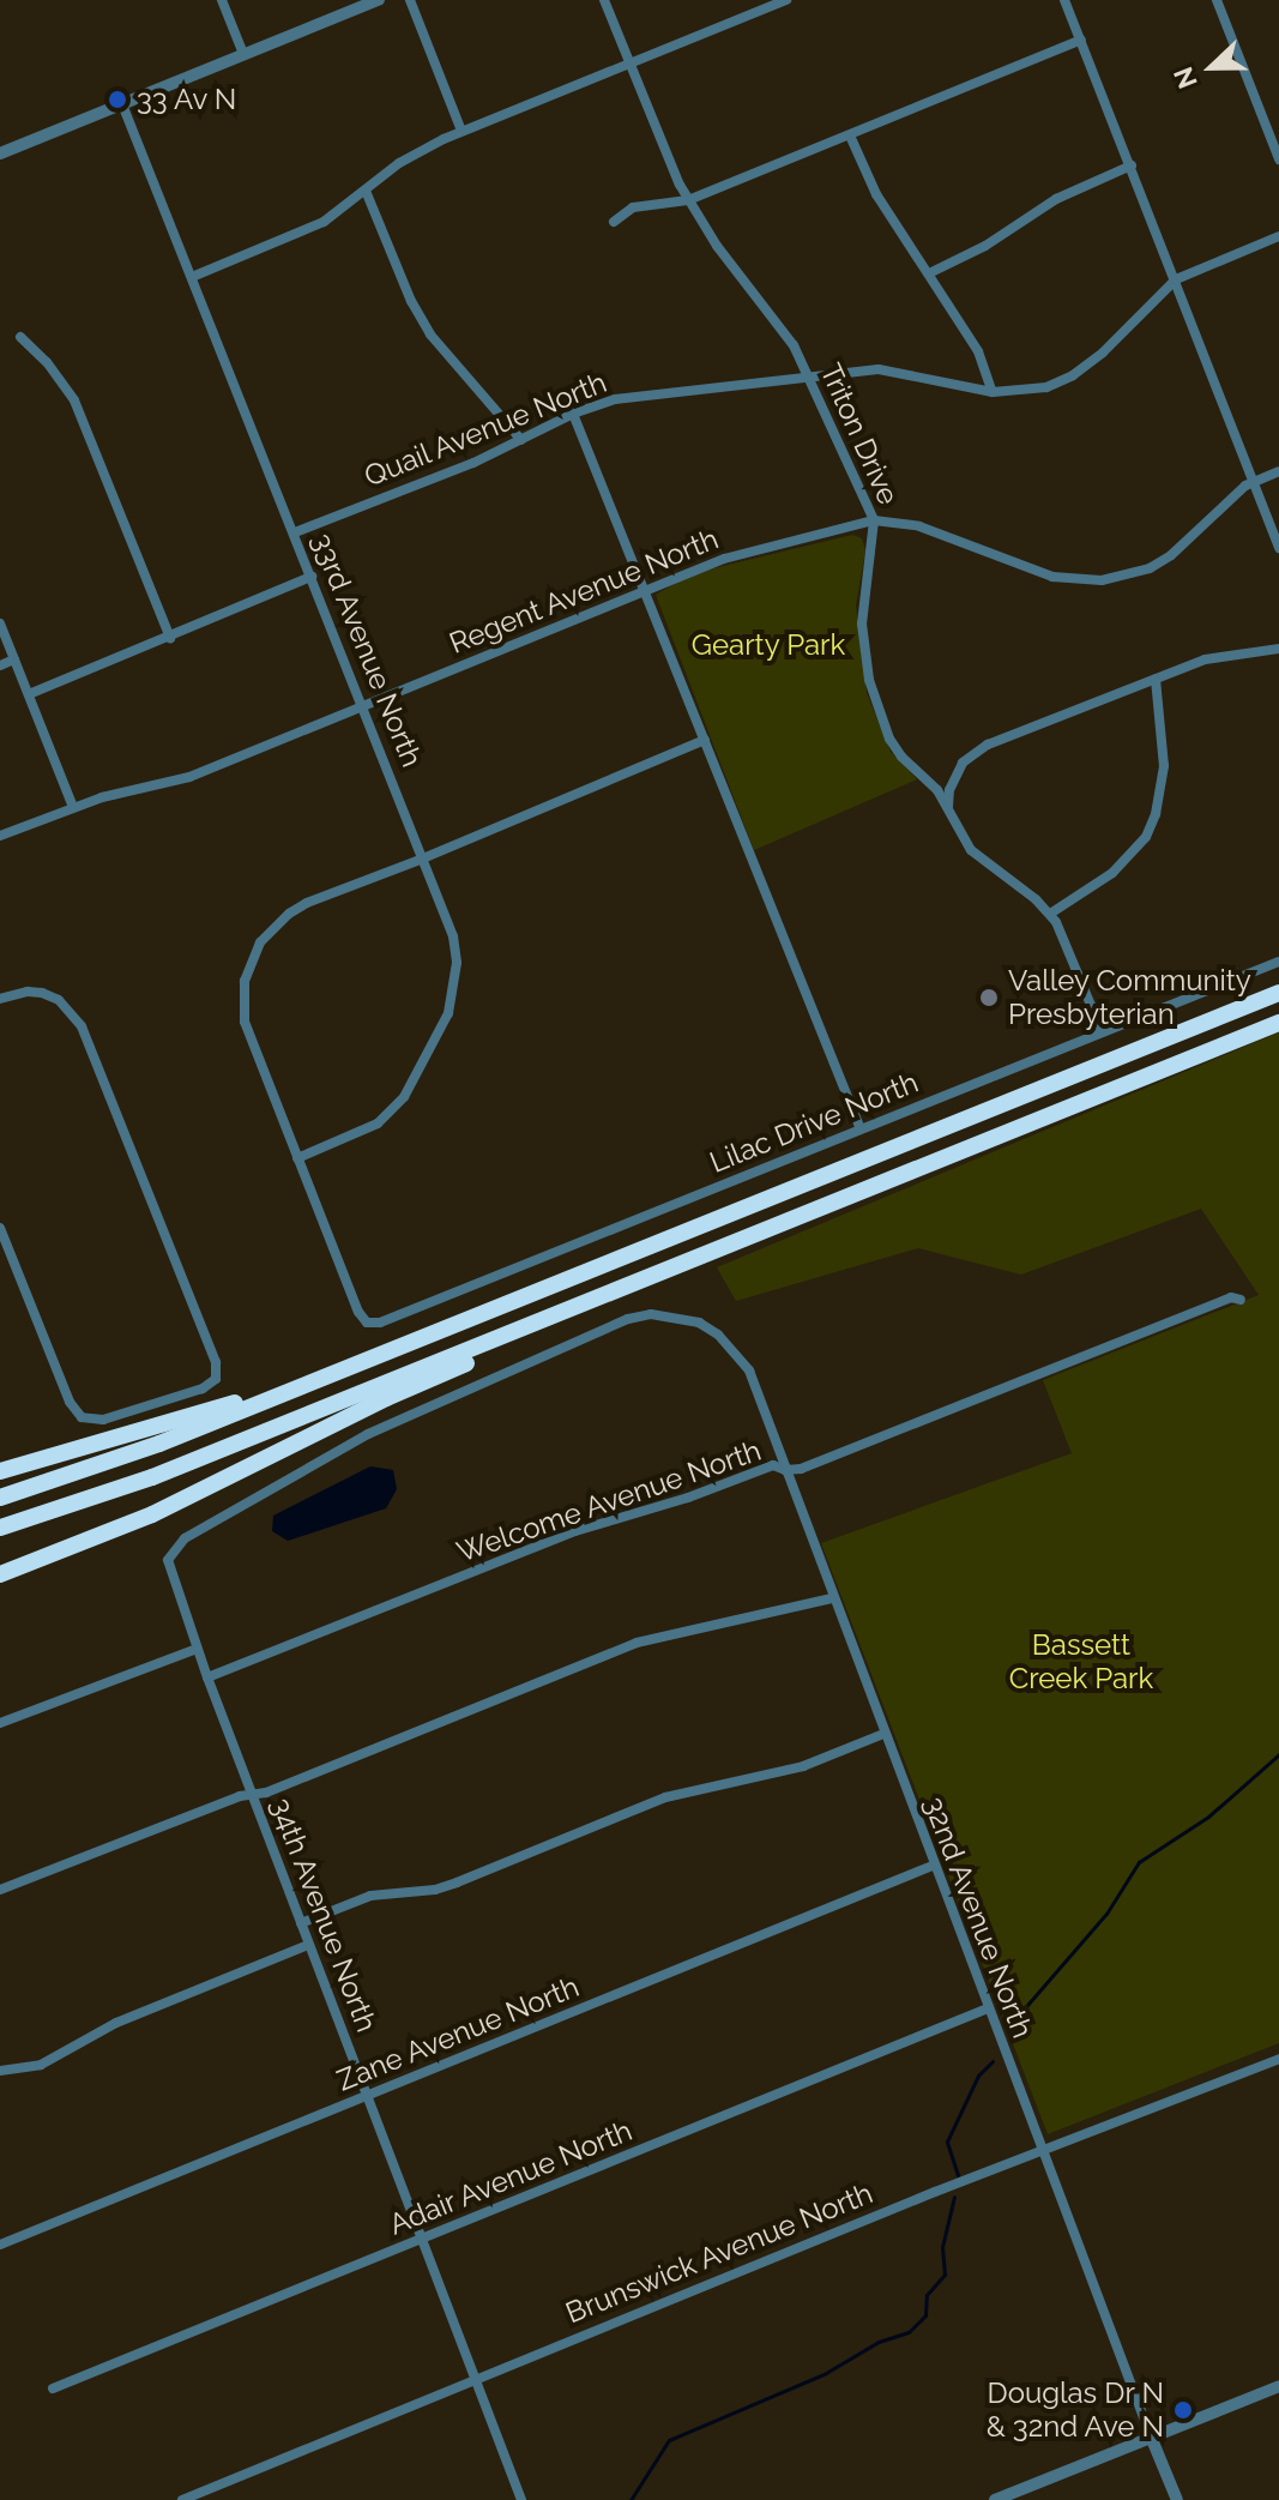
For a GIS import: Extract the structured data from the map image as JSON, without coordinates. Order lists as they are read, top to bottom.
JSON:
{
  "streets": {
    "street": [
      "Quail Avenue North",
      "Triton Drive",
      "Regent Avenue North",
      "33rd Avenue North",
      "Lilac Drive North",
      "Welcome Avenue North",
      "34th Avenue North",
      "32nd Avenue North",
      "Zane Avenue North",
      "Adair Avenue North",
      "Brunswick Avenue North"
    ]
  },
  "crossings": [
    ["Quail Avenue North", "Triton Drive"],
    ["Quail Avenue North", "33rd Avenue North"],
    ["Triton Drive", "Regent Avenue North"],
    ["Triton Drive", "Lilac Drive North"],
    ["Regent Avenue North", "33rd Avenue North"],
    ["33rd Avenue North", "Lilac Drive North"],
    ["Welcome Avenue North", "34th Avenue North"],
    ["Welcome Avenue North", "32nd Avenue North"],
    ["34th Avenue North", "32nd Avenue North"],
    ["34th Avenue North", "Zane Avenue North"],
    ["34th Avenue North", "Adair Avenue North"],
    ["34th Avenue North", "Brunswick Avenue North"],
    ["32nd Avenue North", "Zane Avenue North"],
    ["32nd Avenue North", "Adair Avenue North"],
    ["32nd Avenue North", "Brunswick Avenue North"]
  ],
  "parks": ["Gearty Park", "Bassett Creek Park"],
  "places": ["33 Av N", "Valley Community Presbyterian", "Douglas Dr N & 32nd Ave N"],
  "north": "left"
}
